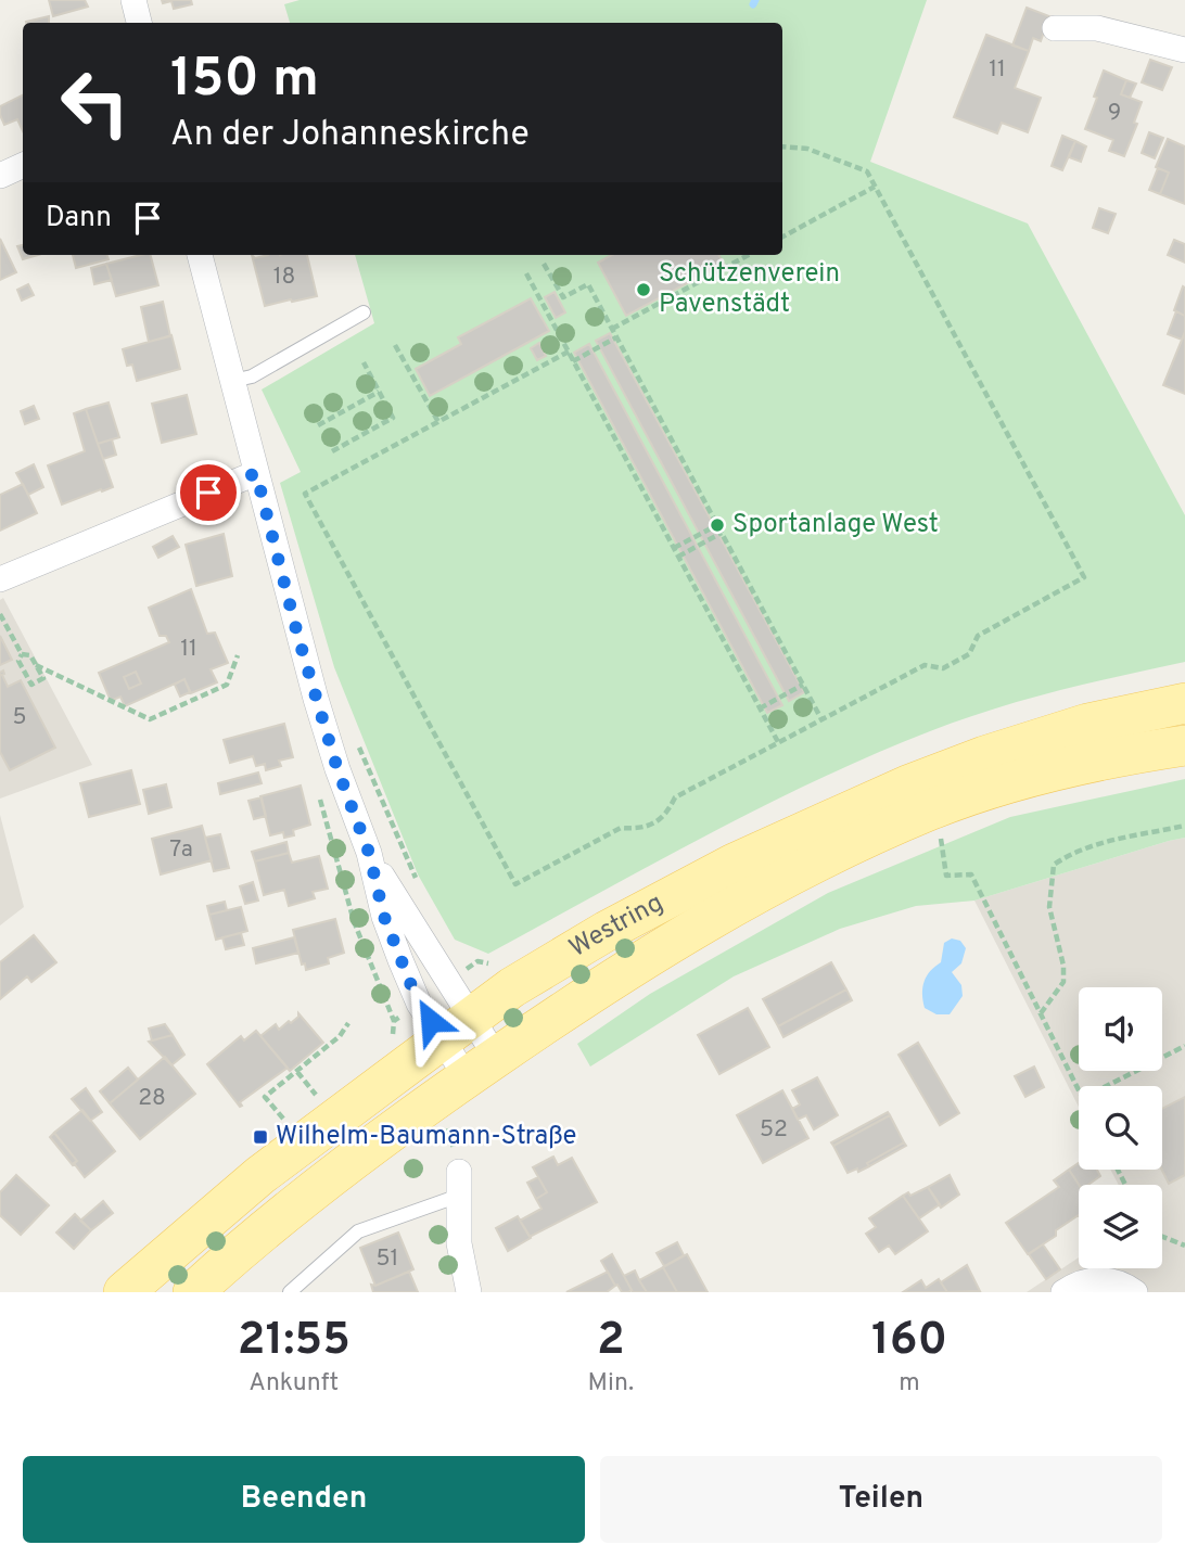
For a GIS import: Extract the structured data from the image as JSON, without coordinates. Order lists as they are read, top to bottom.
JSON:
{
  "streets": {
    "main road": ["Westring"]
  },
  "places": {
    "other": ["Schützenverein Pavenstädt", "Sportanlage West"],
    "transit": ["Wilhelm-Baumann-Straße"]
  },
  "house_numbers": [
    "11",
    "9",
    "18",
    "11",
    "5",
    "7a",
    "28",
    "52",
    "51"
  ],
  "page": {
    "turn": ["150 m", "An der Johanneskirche"],
    "then": "Dann",
    "eta": [
      "21:55",
      "Ankunft",
      "2",
      "Min.",
      "160",
      "m"
    ],
    "buttons": ["Beenden", "Teilen"]
  }
}
